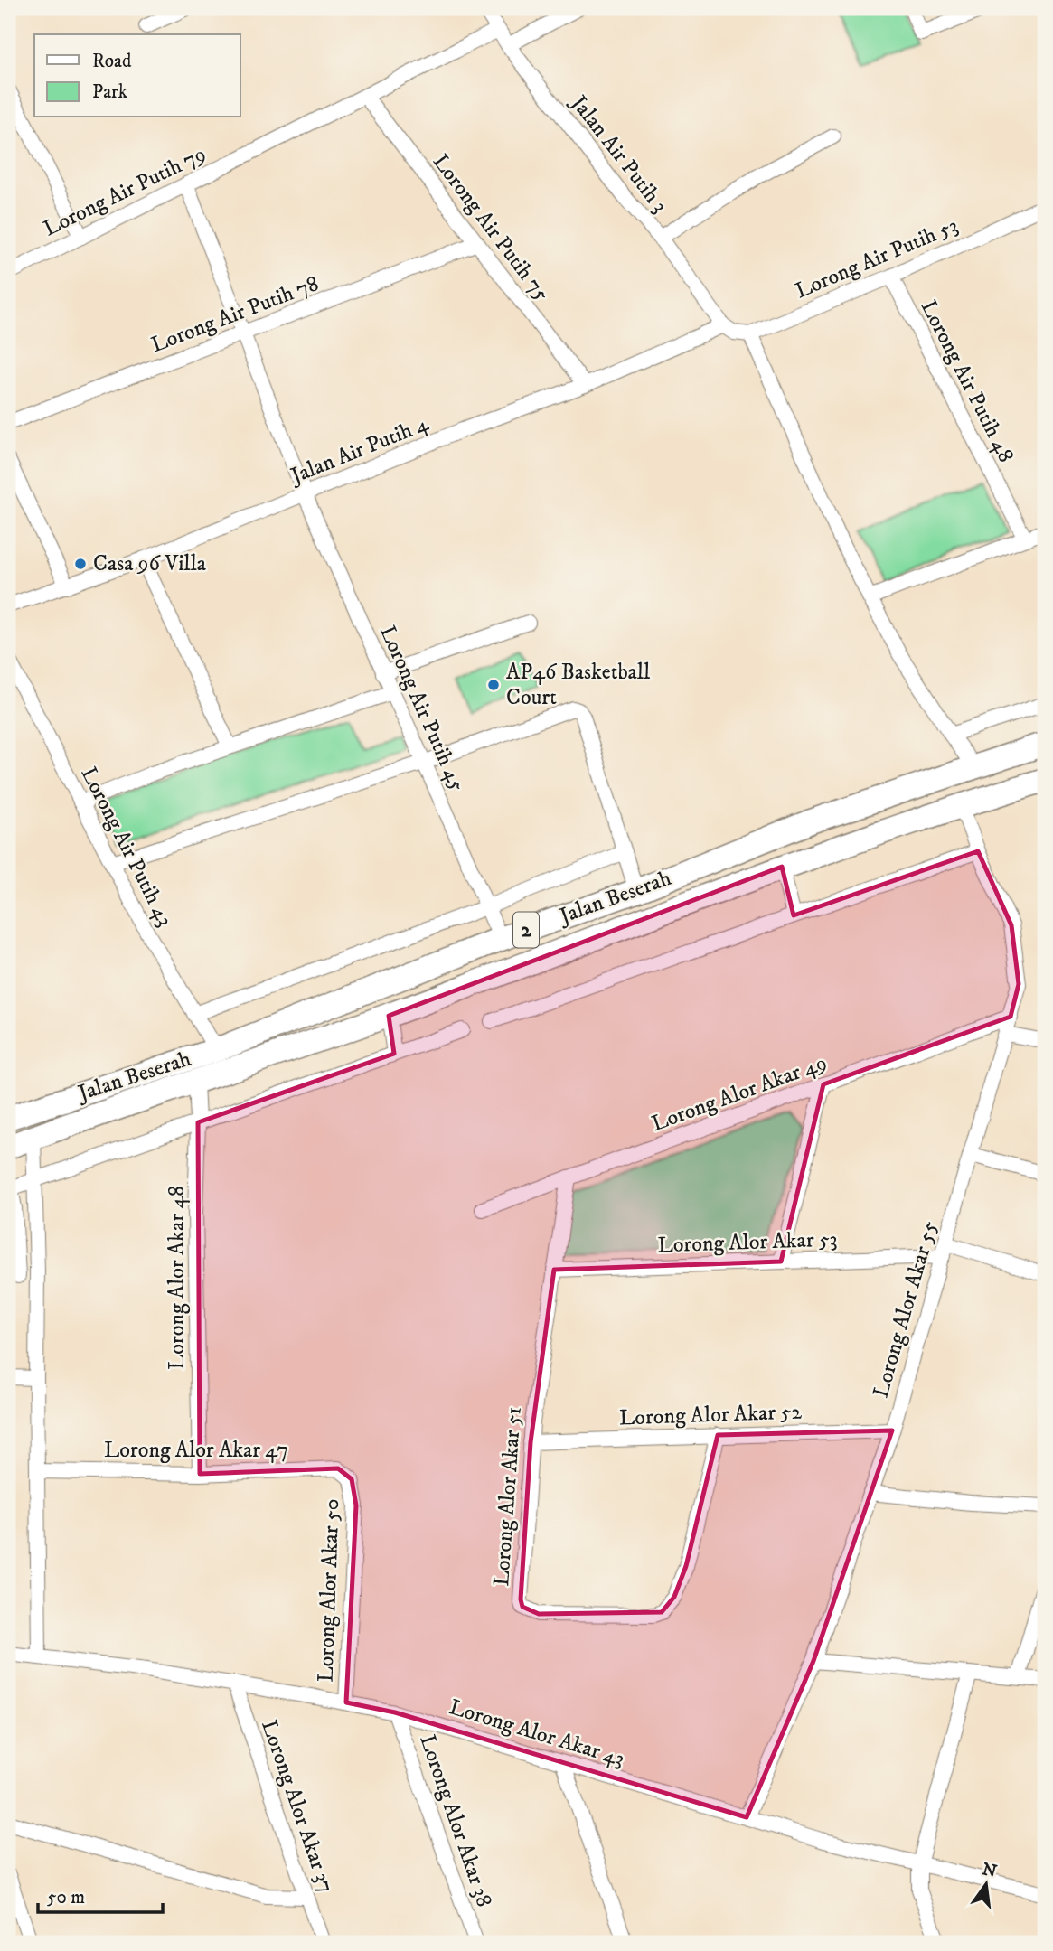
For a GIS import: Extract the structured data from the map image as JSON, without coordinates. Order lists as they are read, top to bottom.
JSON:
{
  "streets": {
    "highway": ["Jalan Beserah", "2"],
    "street": [
      "Jalan Air Putih 3",
      "Lorong Air Putih 79",
      "Lorong Air Putih 75",
      "Lorong Air Putih 53",
      "Lorong Air Putih 78",
      "Lorong Air Putih 48",
      "Jalan Air Putih 4",
      "Lorong Air Putih 45",
      "Lorong Air Putih 43",
      "Lorong Alor Akar 49",
      "Lorong Alor Akar 53",
      "Lorong Alor Akar 48",
      "Lorong Alor Akar 55",
      "Lorong Alor Akar 52",
      "Lorong Alor Akar 47",
      "Lorong Alor Akar 51",
      "Lorong Alor Akar 50",
      "Lorong Alor Akar 43",
      "Lorong Alor Akar 37",
      "Lorong Alor Akar 38"
    ]
  },
  "crossings": [
    ["Jalan Air Putih 3", "Lorong Air Putih 79"],
    ["Jalan Air Putih 3", "Jalan Air Putih 4"],
    ["Lorong Air Putih 79", "Lorong Air Putih 75"],
    ["Lorong Air Putih 79", "Lorong Air Putih 45"],
    ["Lorong Air Putih 75", "Lorong Air Putih 78"],
    ["Lorong Air Putih 75", "Jalan Air Putih 4"],
    ["Lorong Air Putih 53", "Lorong Air Putih 48"],
    ["Lorong Air Putih 78", "Lorong Air Putih 45"],
    ["Jalan Air Putih 4", "Lorong Air Putih 45"],
    ["Lorong Air Putih 45", "Jalan Beserah"],
    ["Lorong Air Putih 43", "Jalan Beserah"],
    ["Jalan Beserah", "Lorong Alor Akar 48"],
    ["Jalan Beserah", "Lorong Alor Akar 55"],
    ["Lorong Alor Akar 49", "Lorong Alor Akar 55"],
    ["Lorong Alor Akar 49", "Lorong Alor Akar 51"],
    ["Lorong Alor Akar 53", "Lorong Alor Akar 55"],
    ["Lorong Alor Akar 53", "Lorong Alor Akar 51"],
    ["Lorong Alor Akar 48", "Lorong Alor Akar 47"],
    ["Lorong Alor Akar 55", "Lorong Alor Akar 52"],
    ["Lorong Alor Akar 55", "Lorong Alor Akar 43"],
    ["Lorong Alor Akar 52", "Lorong Alor Akar 51"],
    ["Lorong Alor Akar 47", "Lorong Alor Akar 50"],
    ["Lorong Alor Akar 50", "Lorong Alor Akar 43"],
    ["Lorong Alor Akar 43", "Lorong Alor Akar 37"],
    ["Lorong Alor Akar 43", "Lorong Alor Akar 38"]
  ],
  "places": ["Casa 96 Villa", "AP46 Basketball Court"],
  "legend": ["Road", "Park"],
  "scale_bar": "50 m",
  "north": "top"
}
